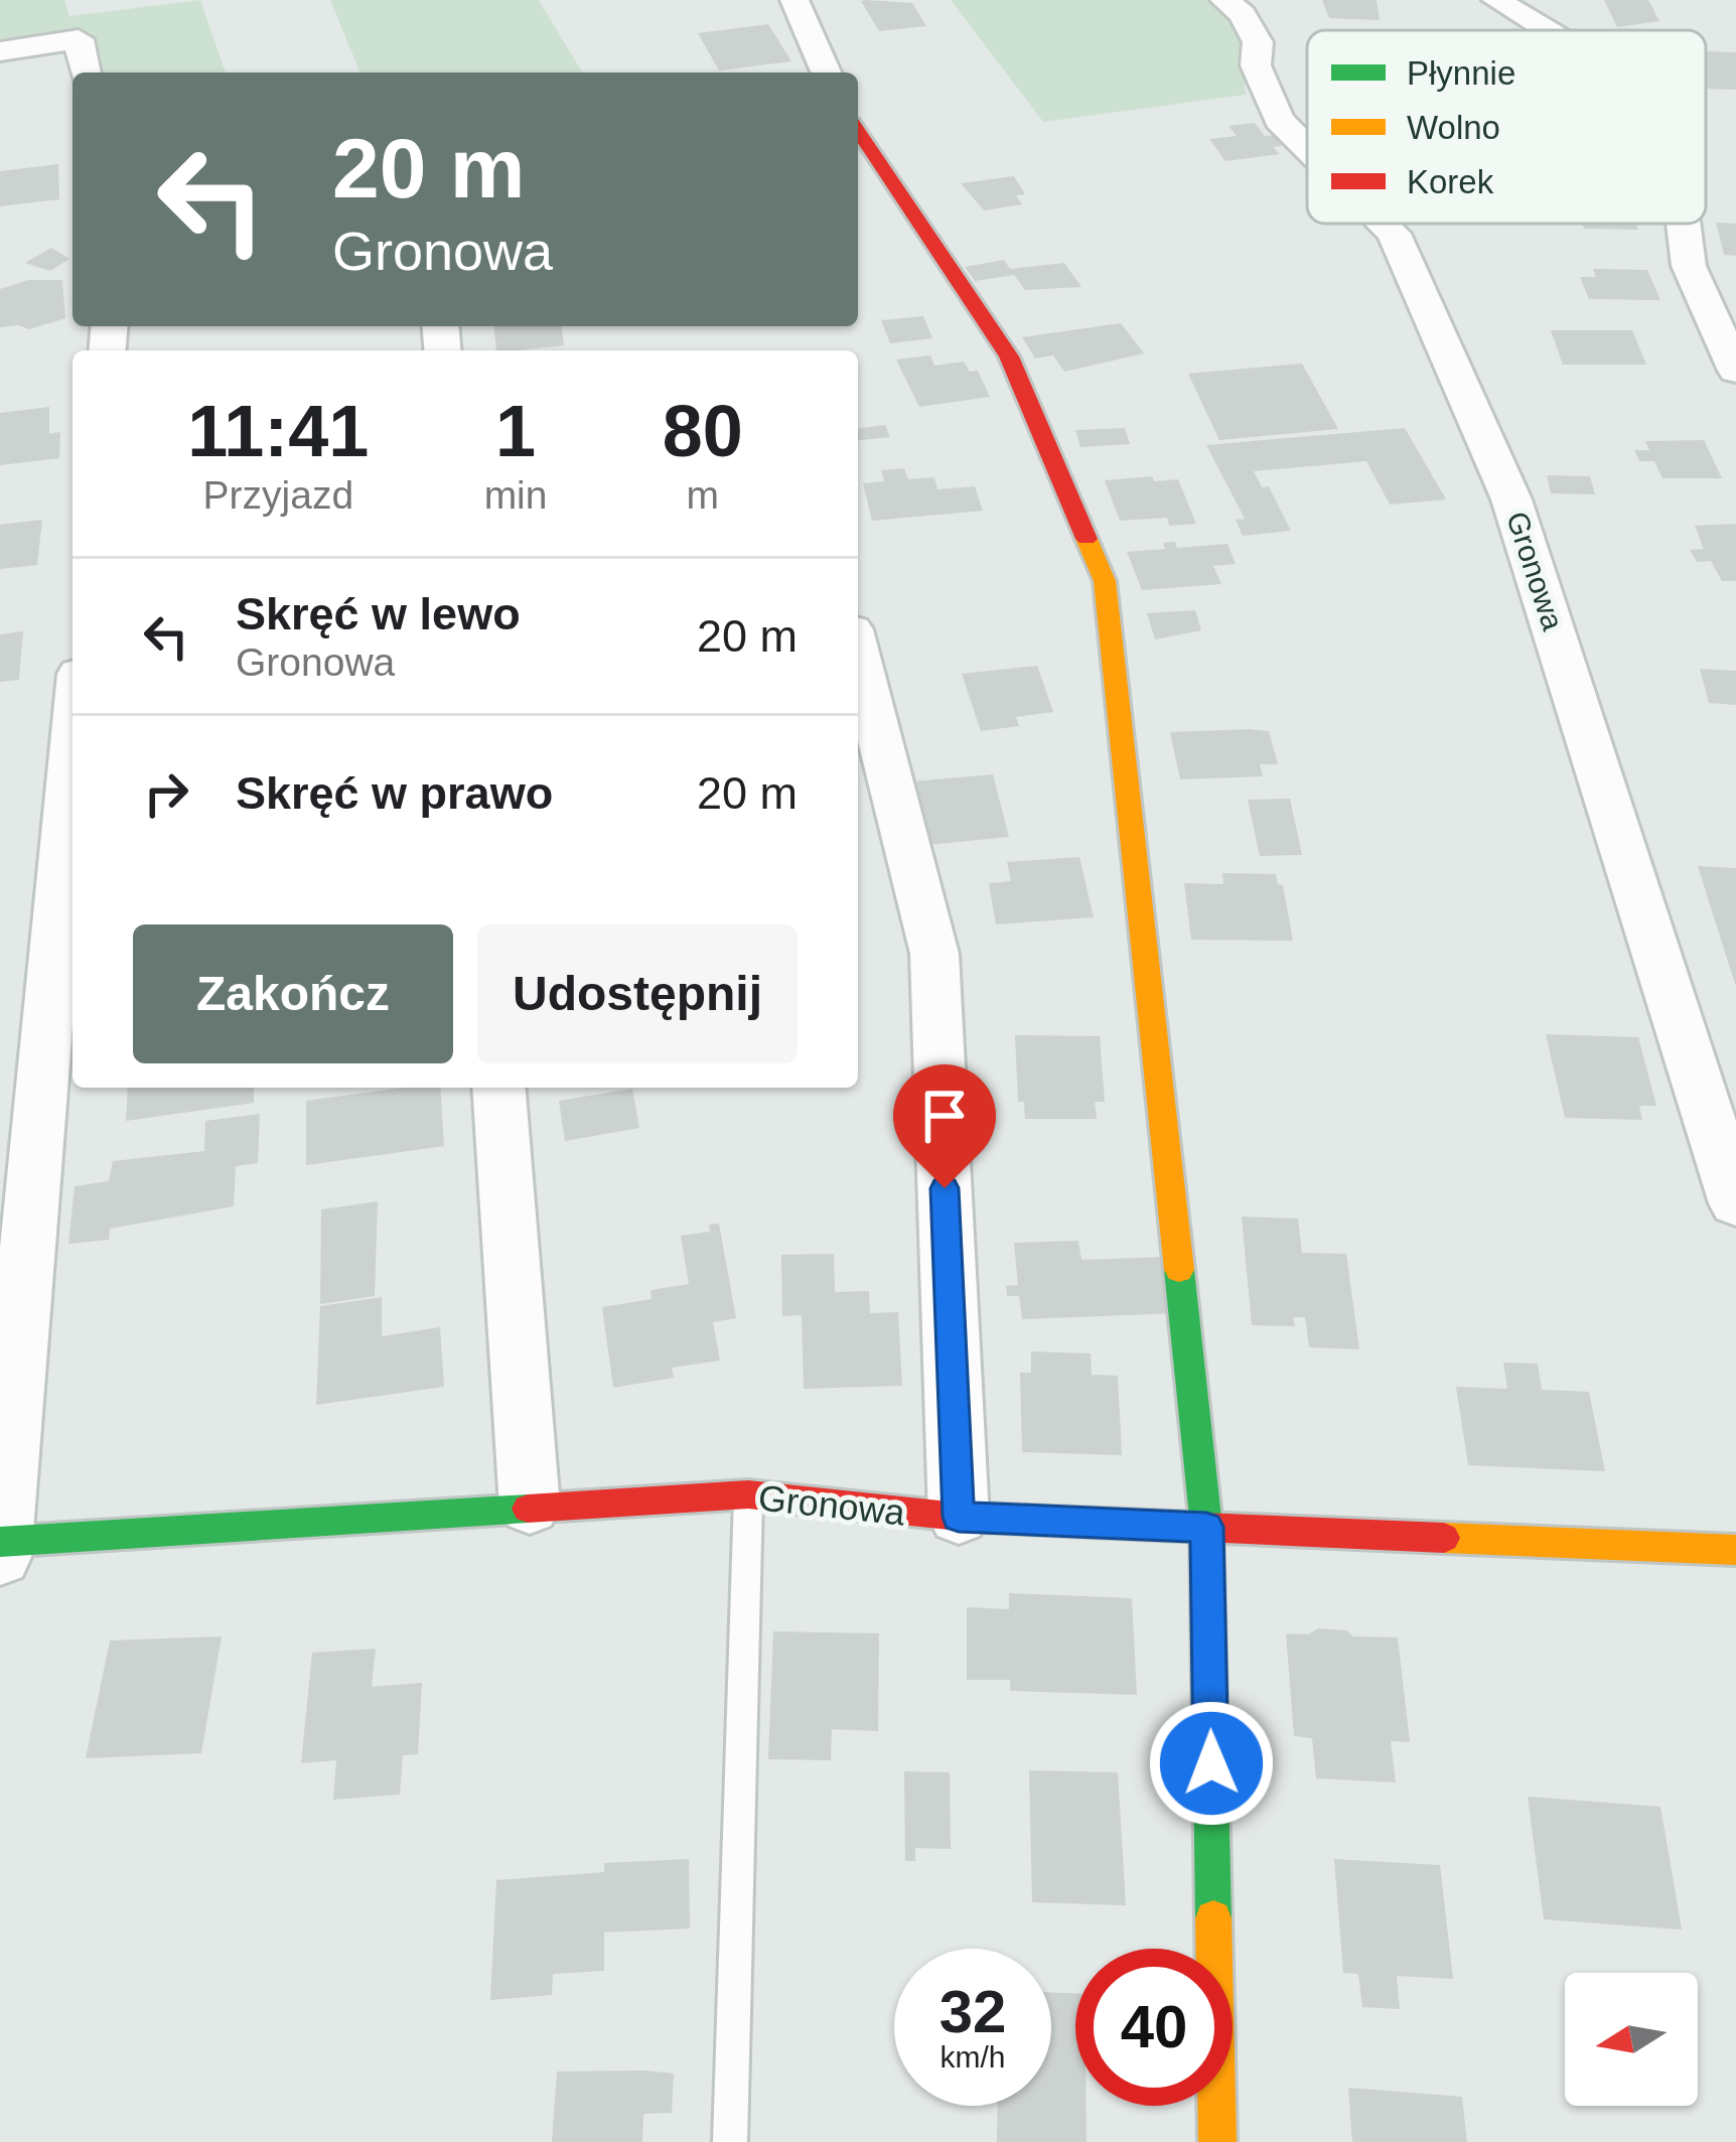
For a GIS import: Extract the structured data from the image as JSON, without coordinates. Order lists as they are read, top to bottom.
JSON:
{
  "streets": {
    "street": ["Gronowa"]
  },
  "legend": ["Płynnie", "Wolno", "Korek"],
  "north": "left",
  "page": {
    "turn": ["20 m", "Gronowa"],
    "eta": [
      "11:41",
      "Przyjazd",
      "1",
      "min",
      "80",
      "m"
    ],
    "list": [
      {
        "name": "Skręć w lewo",
        "note": "Gronowa",
        "value": "20 m"
      },
      {
        "name": "Skręć w prawo",
        "value": "20 m"
      }
    ],
    "buttons": ["Zakończ", "Udostępnij"],
    "speed": "32 km/h",
    "limit": "40"
  }
}
